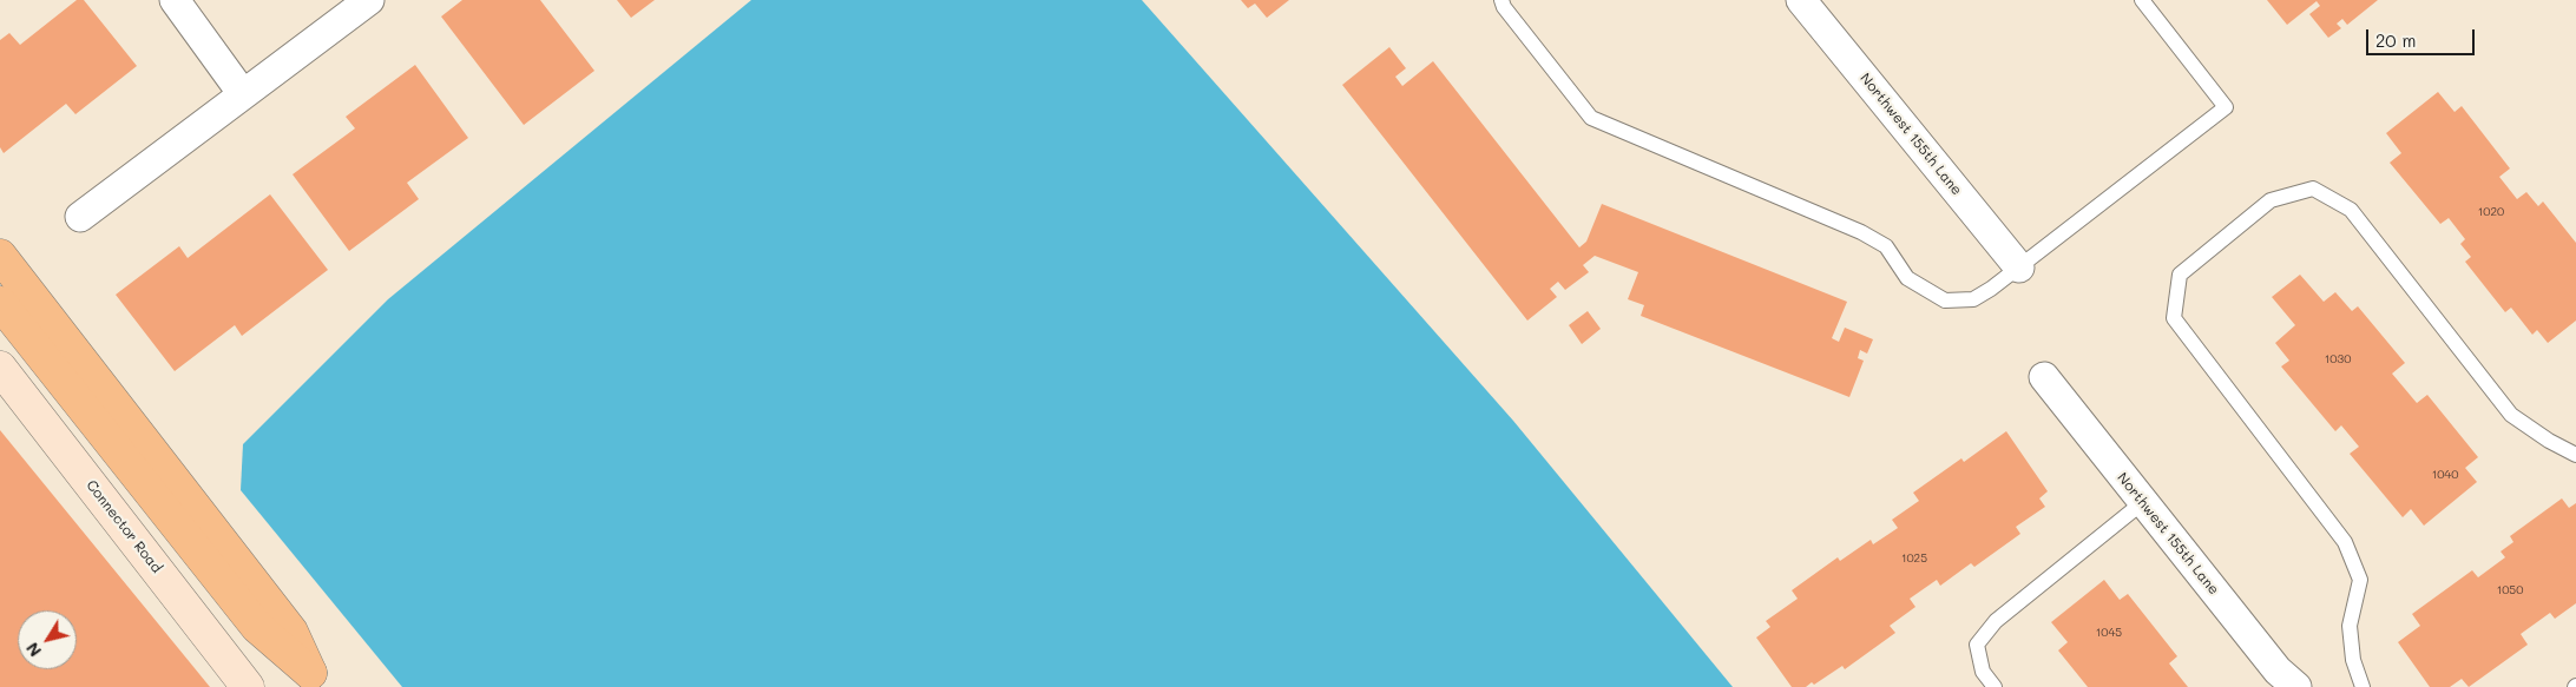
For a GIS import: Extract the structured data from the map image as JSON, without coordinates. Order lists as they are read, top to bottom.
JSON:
{
  "streets": {
    "main road": ["Connector Road"],
    "street": ["Northwest 155th Lane"]
  },
  "house_numbers": [
    "1020",
    "1030",
    "1040",
    "1025",
    "1050",
    "1045"
  ],
  "scale_bar": "20 m",
  "north": "bottom left"
}
